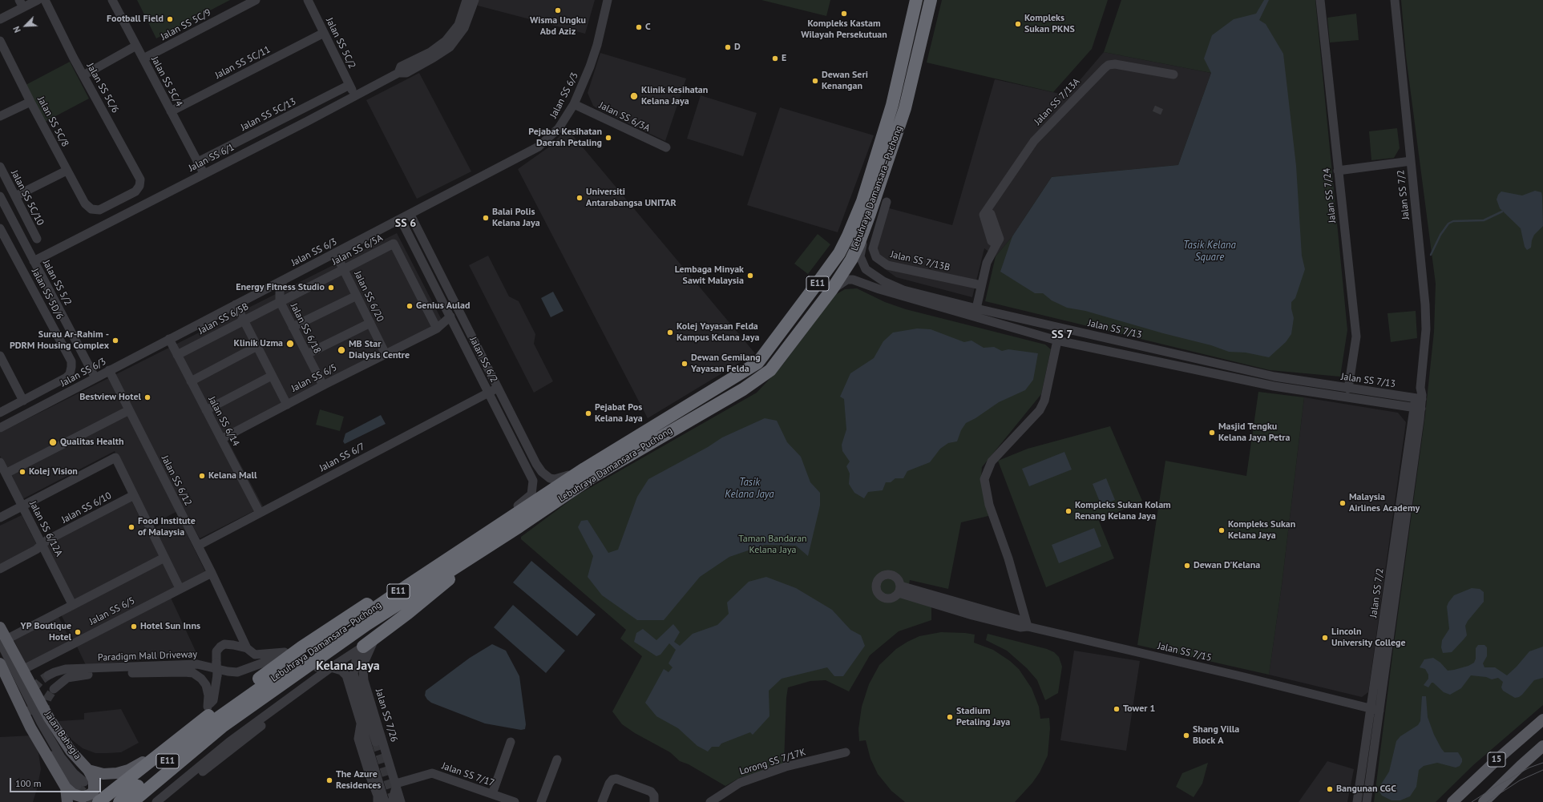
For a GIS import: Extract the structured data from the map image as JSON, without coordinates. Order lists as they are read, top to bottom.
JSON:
{
  "streets": {
    "highway": ["Lebuhraya Damansara–Puchong", "E11"],
    "main road": ["Jalan Bahagia", "15"],
    "street": [
      "Jalan SS 5C/9",
      "Jalan SS 5C/2",
      "Jalan SS 5C/11",
      "Jalan SS 5C/4",
      "Jalan SS 5C/6",
      "Jalan SS 6/3",
      "Jalan SS 7/13A",
      "Jalan SS 5C/13",
      "Jalan SS 6/3A",
      "Jalan SS 5C/8",
      "Jalan SS 6/1",
      "Jalan SS 7/2",
      "Jalan SS 7/24",
      "Jalan SS 5C/10",
      "Jalan SS 6/5A",
      "Jalan SS 7/13B",
      "Jalan SS 5/2",
      "Jalan SS 5D/6",
      "Jalan SS 6/20",
      "Jalan SS 6/5B",
      "Jalan SS 6/18",
      "Jalan SS 7/13",
      "Jalan SS 6/2",
      "Jalan SS 6/5",
      "Jalan SS 6/14",
      "Jalan SS 6/7",
      "Jalan SS 6/12",
      "Jalan SS 6/10",
      "Jalan SS 6/12A",
      "Jalan SS 7/15",
      "Paradigm Mall Driveway",
      "Jalan SS 7/26",
      "Lorong SS 7/17K",
      "Jalan SS 7/17"
    ]
  },
  "crossings": [
    ["Jalan SS 5C/9", "Jalan SS 5C/4"],
    ["Jalan SS 5C/2", "Jalan SS 5C/11"],
    ["Jalan SS 5C/2", "Jalan SS 5C/13"],
    ["Jalan SS 5C/2", "Jalan SS 6/1"],
    ["Jalan SS 5C/11", "Jalan SS 5C/4"],
    ["Jalan SS 5C/4", "Jalan SS 5C/13"],
    ["Jalan SS 5C/4", "Jalan SS 6/1"],
    ["Jalan SS 5C/6", "Jalan SS 5C/8"],
    ["Jalan SS 6/3", "Jalan SS 6/3A"],
    ["Jalan SS 6/3", "Jalan SS 5/2"],
    ["Jalan SS 6/3", "Jalan SS 6/20"],
    ["Jalan SS 6/3", "Jalan SS 6/18"],
    ["Jalan SS 6/3", "Jalan SS 6/2"],
    ["Jalan SS 6/3", "Jalan SS 6/14"],
    ["Jalan SS 6/3", "Jalan SS 6/12"],
    ["Jalan SS 7/13A", "Jalan SS 7/13B"],
    ["Jalan SS 7/13A", "Jalan SS 7/13"],
    ["Jalan SS 6/1", "Jalan SS 5/2"],
    ["Lebuhraya Damansara–Puchong", "Jalan SS 7/13"],
    ["Jalan SS 7/2", "Jalan SS 7/13"],
    ["Jalan SS 7/2", "Jalan SS 7/15"],
    ["Jalan SS 7/24", "Jalan SS 7/13"],
    ["Jalan SS 6/5A", "Jalan SS 6/20"],
    ["Jalan SS 6/5A", "Jalan SS 6/5B"],
    ["Jalan SS 6/5A", "Jalan SS 6/18"],
    ["Jalan SS 6/5A", "Jalan SS 6/5"],
    ["Jalan SS 6/20", "Jalan SS 6/5"],
    ["Jalan SS 6/5B", "Jalan SS 6/18"],
    ["Jalan SS 6/5B", "Jalan SS 6/14"],
    ["Jalan SS 6/18", "Jalan SS 6/5"],
    ["Jalan SS 6/2", "Jalan SS 6/5"],
    ["Jalan SS 6/2", "Jalan SS 6/7"],
    ["Jalan SS 6/5", "Jalan SS 6/14"],
    ["Jalan SS 6/5", "Jalan SS 6/12"],
    ["Jalan SS 6/5", "Jalan Bahagia"],
    ["Jalan SS 6/14", "Jalan SS 6/7"],
    ["Jalan SS 6/7", "Jalan SS 6/12"],
    ["Jalan SS 6/10", "Jalan SS 6/12A"],
    ["Jalan SS 7/26", "Jalan SS 7/17"]
  ],
  "districts": ["SS 6", "SS 7", "Kelana Jaya"],
  "water": ["Tasik Kelana Square", "Tasik Kelana Jaya"],
  "parks": ["Taman Bandaran Kelana Jaya"],
  "places": [
    "Wisma Ungku Abd Aziz",
    "Kompleks Kastam Wilayah Persekutuan",
    "Football Field",
    "Kompleks Sukan PKNS",
    "C",
    "D",
    "E",
    "Dewan Seri Kenangan",
    "Klinik Kesihatan Kelana Jaya",
    "Pejabat Kesihatan Daerah Petaling",
    "Universiti Antarabangsa UNITAR",
    "Balai Polis Kelana Jaya",
    "Lembaga Minyak Sawit Malaysia",
    "Energy Fitness Studio",
    "Genius Aulad",
    "Kolej Yayasan Felda Kampus Kelana Jaya",
    "Surau Ar-Rahim - PDRM Housing Complex",
    "Klinik Uzma",
    "MB Star Dialysis Centre",
    "Dewan Gemilang Yayasan Felda",
    "Bestview Hotel",
    "Pejabat Pos Kelana Jaya",
    "Masjid Tengku Kelana Jaya Petra",
    "Qualitas Health",
    "Kolej Vision",
    "Kelana Mall",
    "Malaysia Airlines Academy",
    "Kompleks Sukan Kolam Renang Kelana Jaya",
    "Food Institute of Malaysia",
    "Kompleks Sukan Kelana Jaya",
    "Dewan D'Kelana",
    "Hotel Sun Inns",
    "YP Boutique Hotel",
    "Lincoln University College",
    "Tower 1",
    "Stadium Petaling Jaya",
    "Shang Villa Block A",
    "The Azure Residences",
    "Bangunan CGC"
  ],
  "scale_bar": "100 m",
  "north": "bottom left"
}
